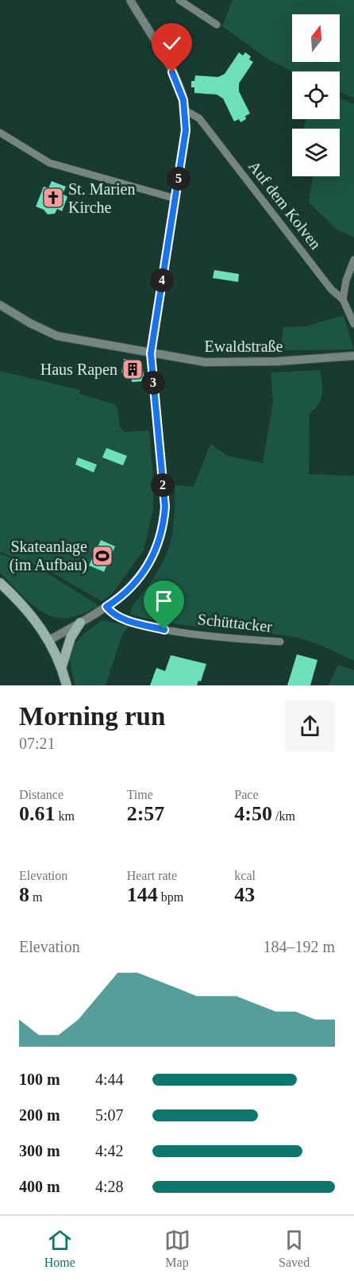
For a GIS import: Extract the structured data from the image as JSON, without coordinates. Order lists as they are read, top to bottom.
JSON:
{
  "streets": {
    "street": ["Auf dem Kolven", "Ewaldstraße", "Schüttacker"]
  },
  "places": {
    "church": ["St. Marien Kirche"],
    "building": ["Haus Rapen"],
    "sports": ["Skateanlage (im Aufbau)"]
  },
  "north": "top",
  "page": {
    "pins": [
      "5",
      "4",
      "3",
      "2"
    ],
    "heading": ["Morning run", "07:21"],
    "stats": [
      ["Distance", "0.61 km"],
      ["Time", "2:57"],
      ["Pace", "4:50 /km"],
      ["Elevation", "8 m"],
      ["Heart rate", "144 bpm"],
      ["kcal", "43"]
    ],
    "chart": ["Elevation", "184–192 m"],
    "list": [
      {
        "name": "100 m",
        "note": "4:44"
      },
      {
        "name": "200 m",
        "note": "5:07"
      },
      {
        "name": "300 m",
        "note": "4:42"
      },
      {
        "name": "400 m",
        "note": "4:28"
      }
    ],
    "tabs": ["Home", "Map", "Saved"]
  }
}
